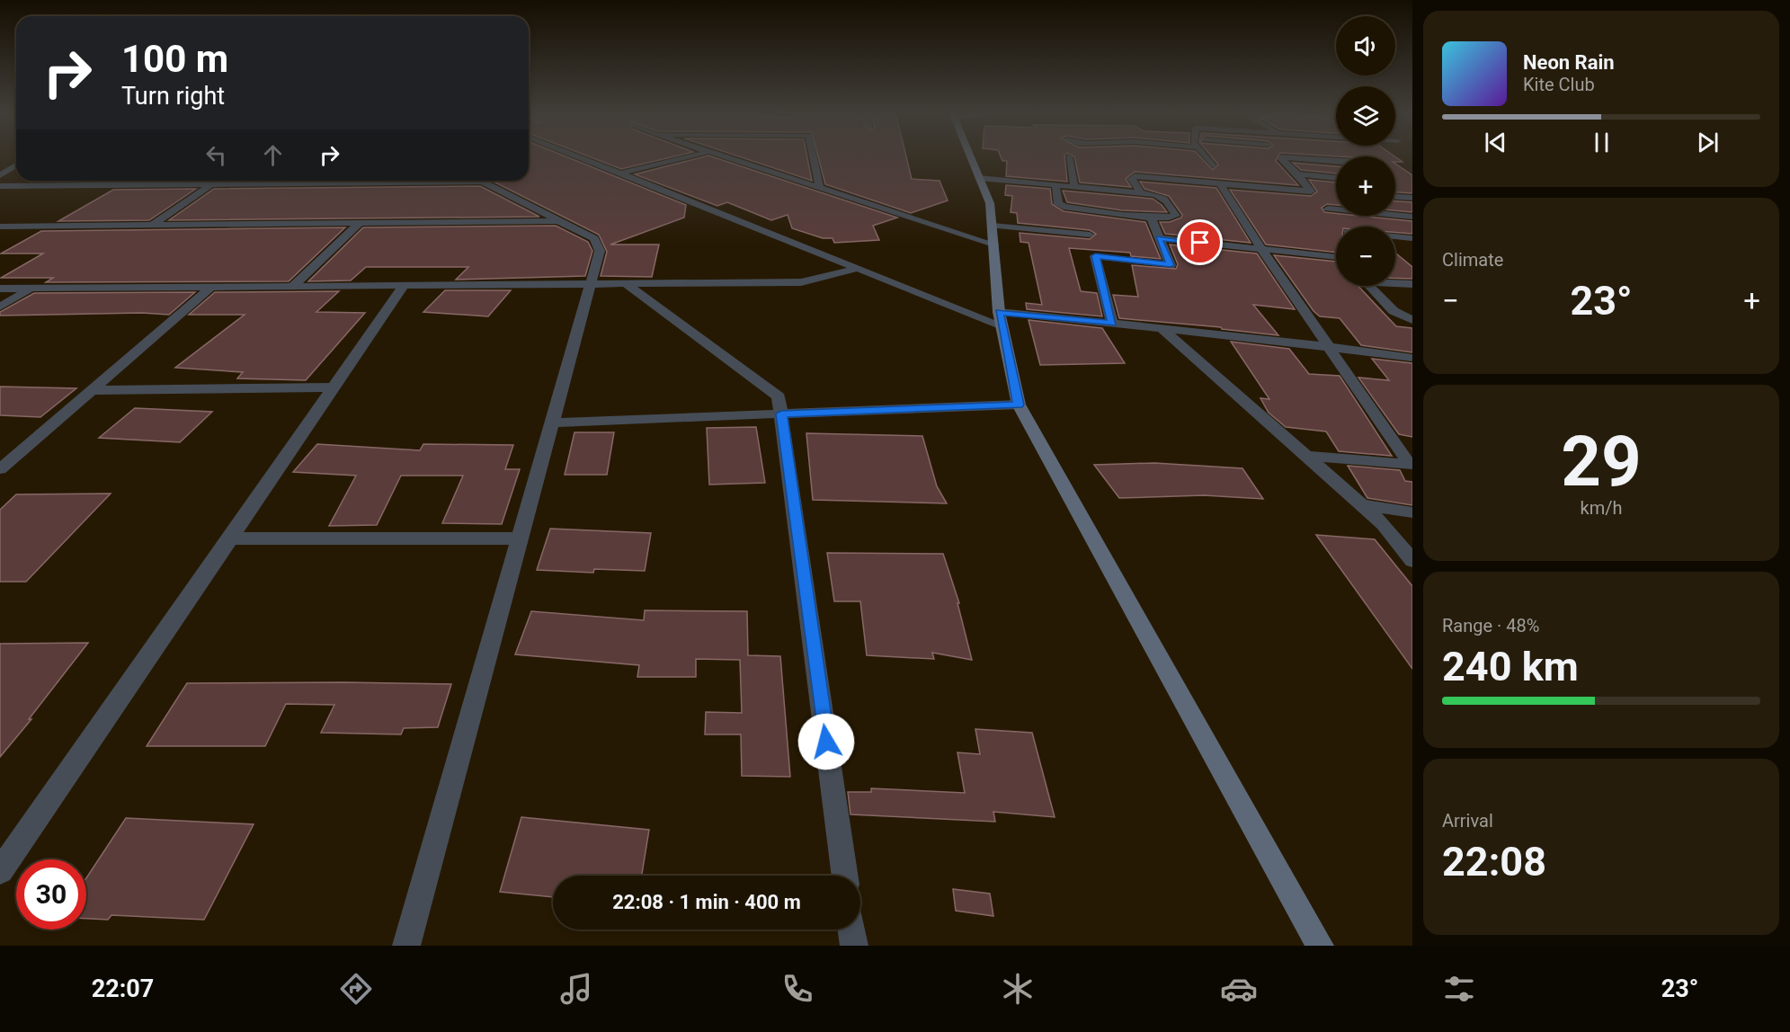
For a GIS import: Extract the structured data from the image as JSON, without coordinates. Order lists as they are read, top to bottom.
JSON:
{
  "page": {
    "map_buttons": ["+", "−"],
    "turn": ["100 m", "Turn right"],
    "song": ["Neon Rain", "Kite Club"],
    "tile": [
      "Climate",
      ["29", "km/h"],
      ["Range · 48%", "240 km"],
      ["Arrival", "22:08"]
    ],
    "heat": ["−", "23°", "+"],
    "limit": "30",
    "trip": "22:08 · 1 min · 400 m",
    "tabs": ["22:07", "23°"]
  }
}
